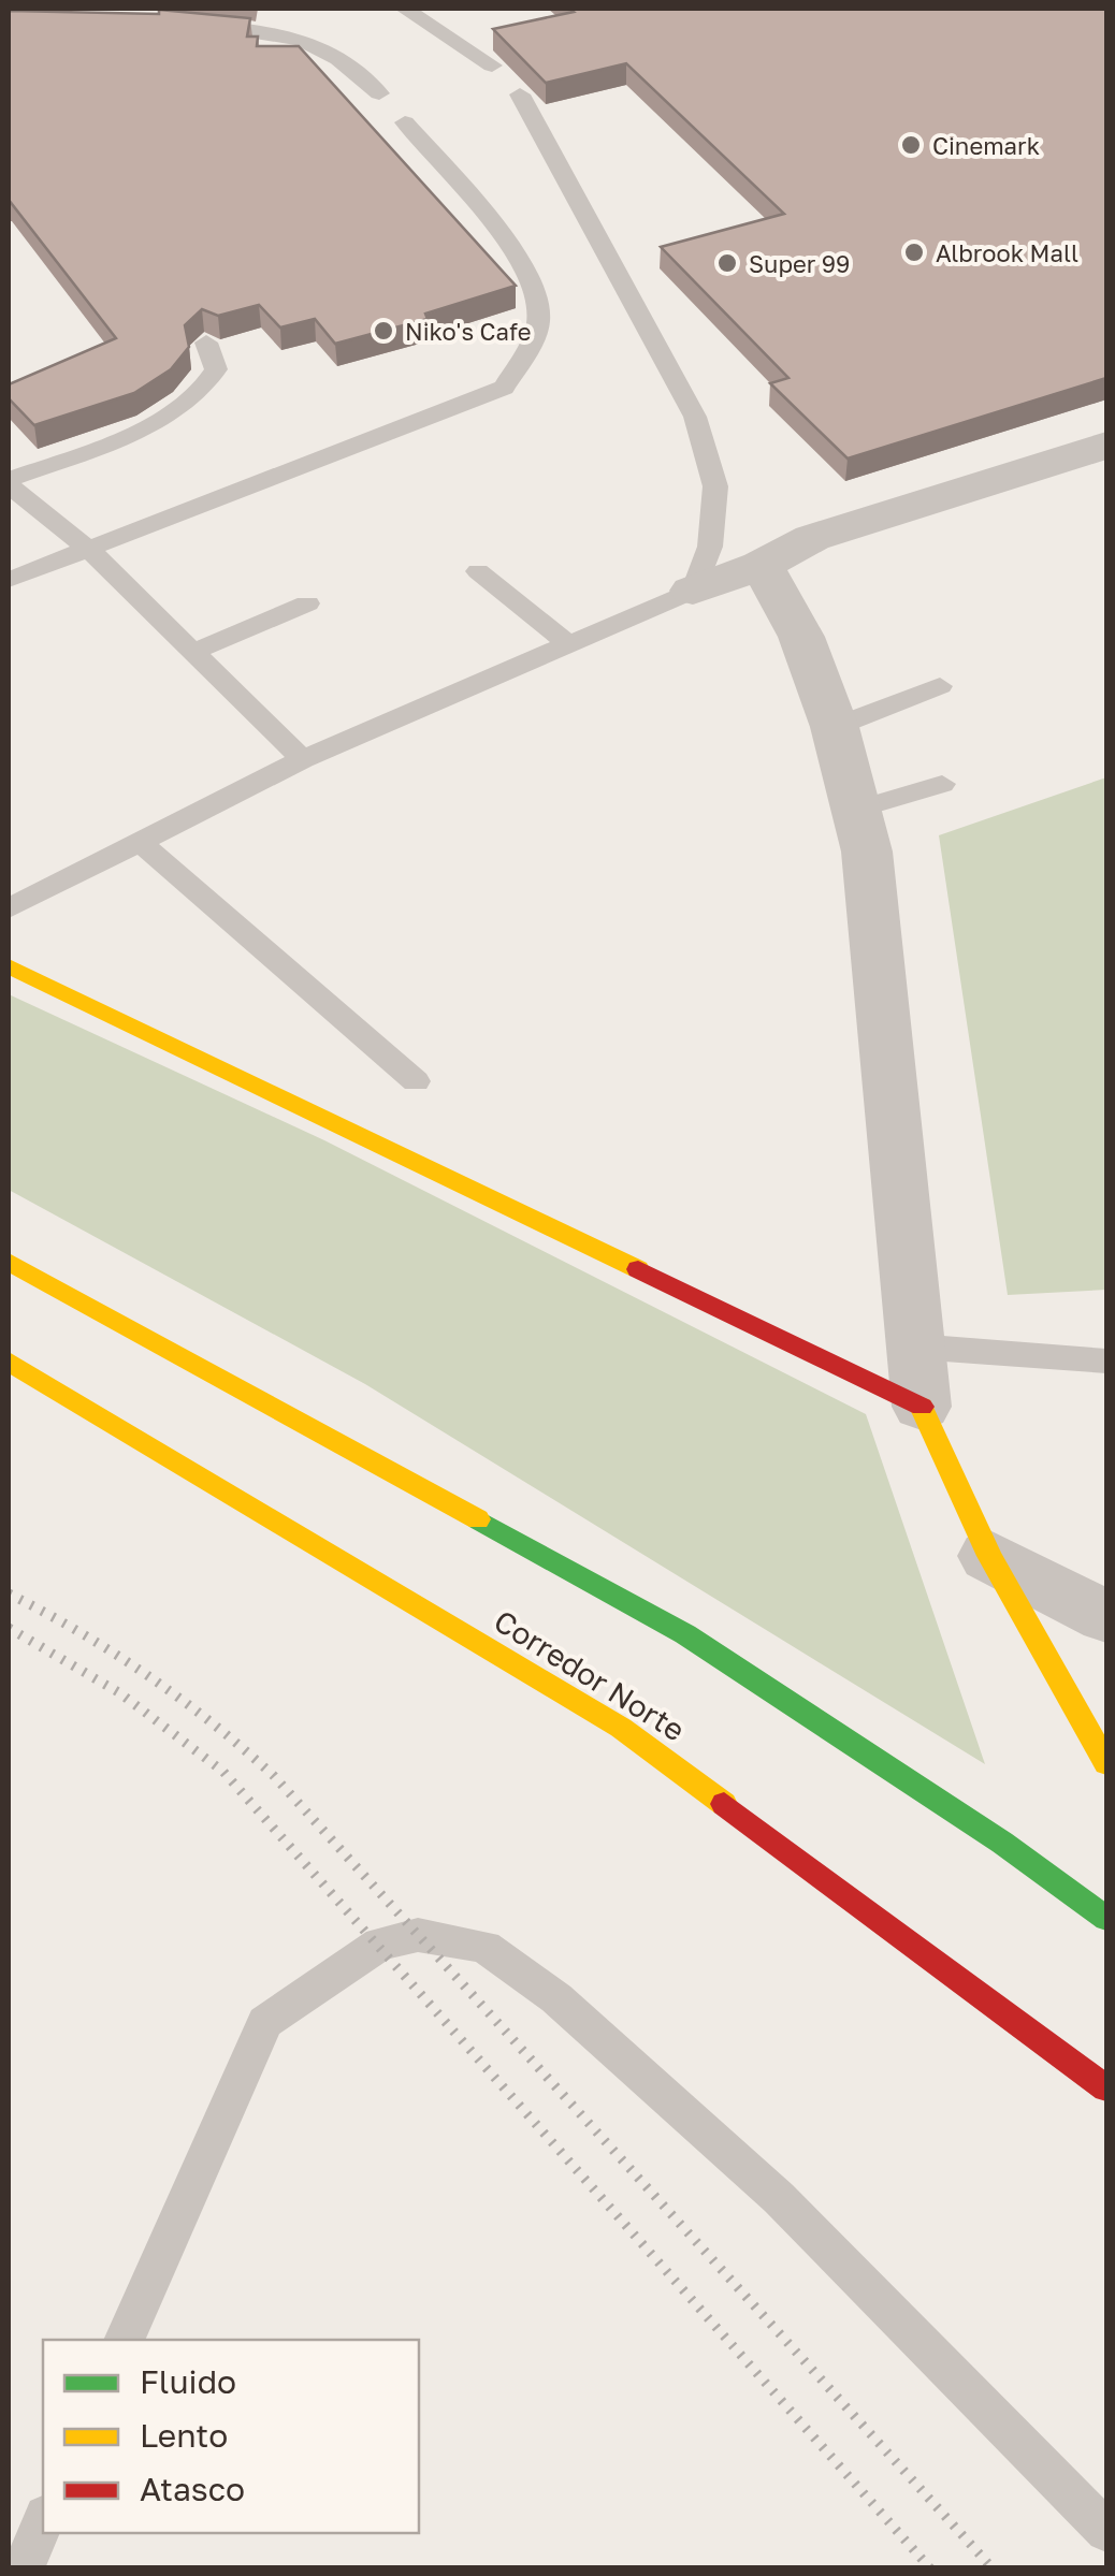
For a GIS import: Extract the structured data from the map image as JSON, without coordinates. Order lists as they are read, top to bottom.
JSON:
{
  "streets": {
    "main road": ["Corredor Norte"]
  },
  "places": [
    "Cinemark",
    "Albrook Mall",
    "Super 99",
    "Niko's Cafe"
  ],
  "legend": ["Fluido", "Lento", "Atasco"]
}
